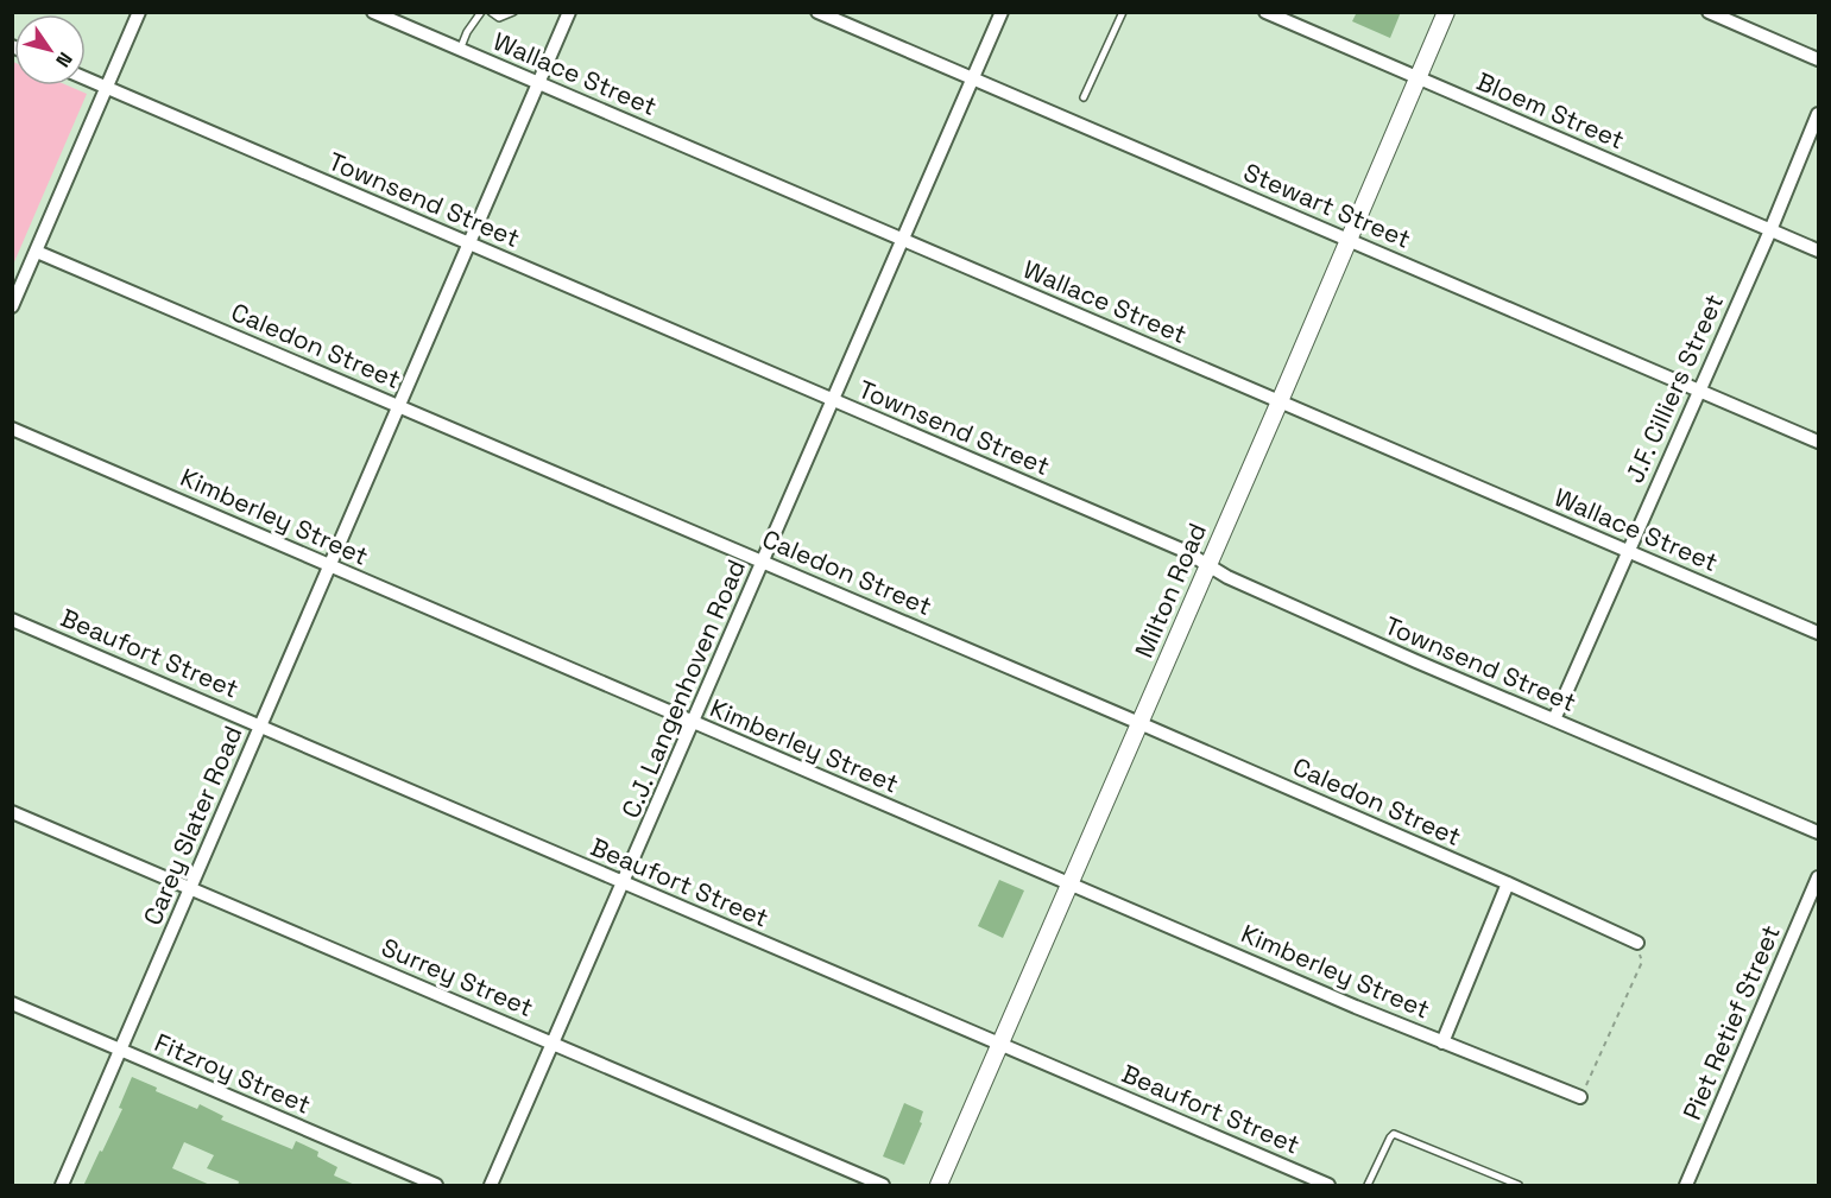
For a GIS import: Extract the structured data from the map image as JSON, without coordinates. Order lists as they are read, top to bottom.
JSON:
{
  "streets": {
    "street": [
      "Wallace Street",
      "Bloem Street",
      "Townsend Street",
      "Stewart Street",
      "Caledon Street",
      "J.F. Cilliers Street",
      "Kimberley Street",
      "Milton Road",
      "Beaufort Street",
      "C.J. Langenhoven Road",
      "Carey Slater Road",
      "Surrey Street",
      "Piet Retief Street",
      "Fitzroy Street"
    ]
  },
  "crossings": [
    ["Wallace Street", "J.F. Cilliers Street"],
    ["Wallace Street", "Milton Road"],
    ["Wallace Street", "C.J. Langenhoven Road"],
    ["Wallace Street", "Carey Slater Road"],
    ["Bloem Street", "J.F. Cilliers Street"],
    ["Bloem Street", "Milton Road"],
    ["Townsend Street", "J.F. Cilliers Street"],
    ["Townsend Street", "Milton Road"],
    ["Townsend Street", "C.J. Langenhoven Road"],
    ["Townsend Street", "Carey Slater Road"],
    ["Stewart Street", "J.F. Cilliers Street"],
    ["Stewart Street", "Milton Road"],
    ["Stewart Street", "C.J. Langenhoven Road"],
    ["Caledon Street", "Milton Road"],
    ["Caledon Street", "C.J. Langenhoven Road"],
    ["Caledon Street", "Carey Slater Road"],
    ["Kimberley Street", "Milton Road"],
    ["Kimberley Street", "C.J. Langenhoven Road"],
    ["Kimberley Street", "Carey Slater Road"],
    ["Milton Road", "Beaufort Street"],
    ["Beaufort Street", "C.J. Langenhoven Road"],
    ["Beaufort Street", "Carey Slater Road"],
    ["C.J. Langenhoven Road", "Surrey Street"],
    ["Carey Slater Road", "Surrey Street"],
    ["Carey Slater Road", "Fitzroy Street"]
  ],
  "north": "bottom right"
}
